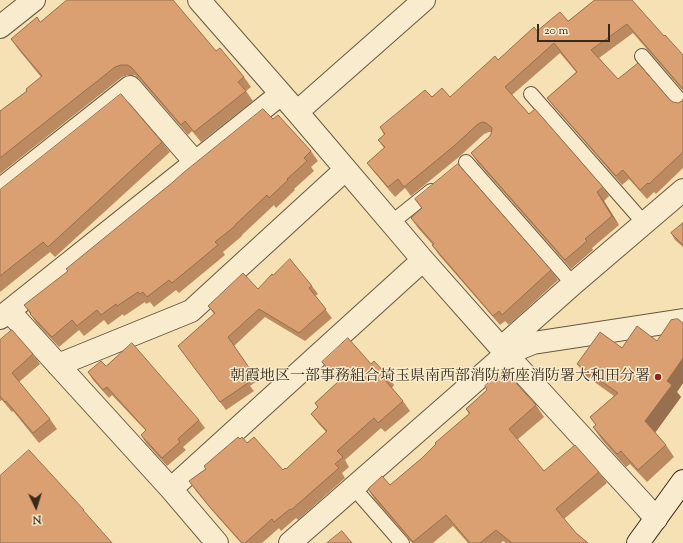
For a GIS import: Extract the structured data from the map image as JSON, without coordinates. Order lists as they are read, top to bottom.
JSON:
{
  "places": ["朝霞地区一部事務組合埼玉県南西部消防新座消防署大和田分署"],
  "scale_bar": "20 m",
  "north": "bottom"
}
